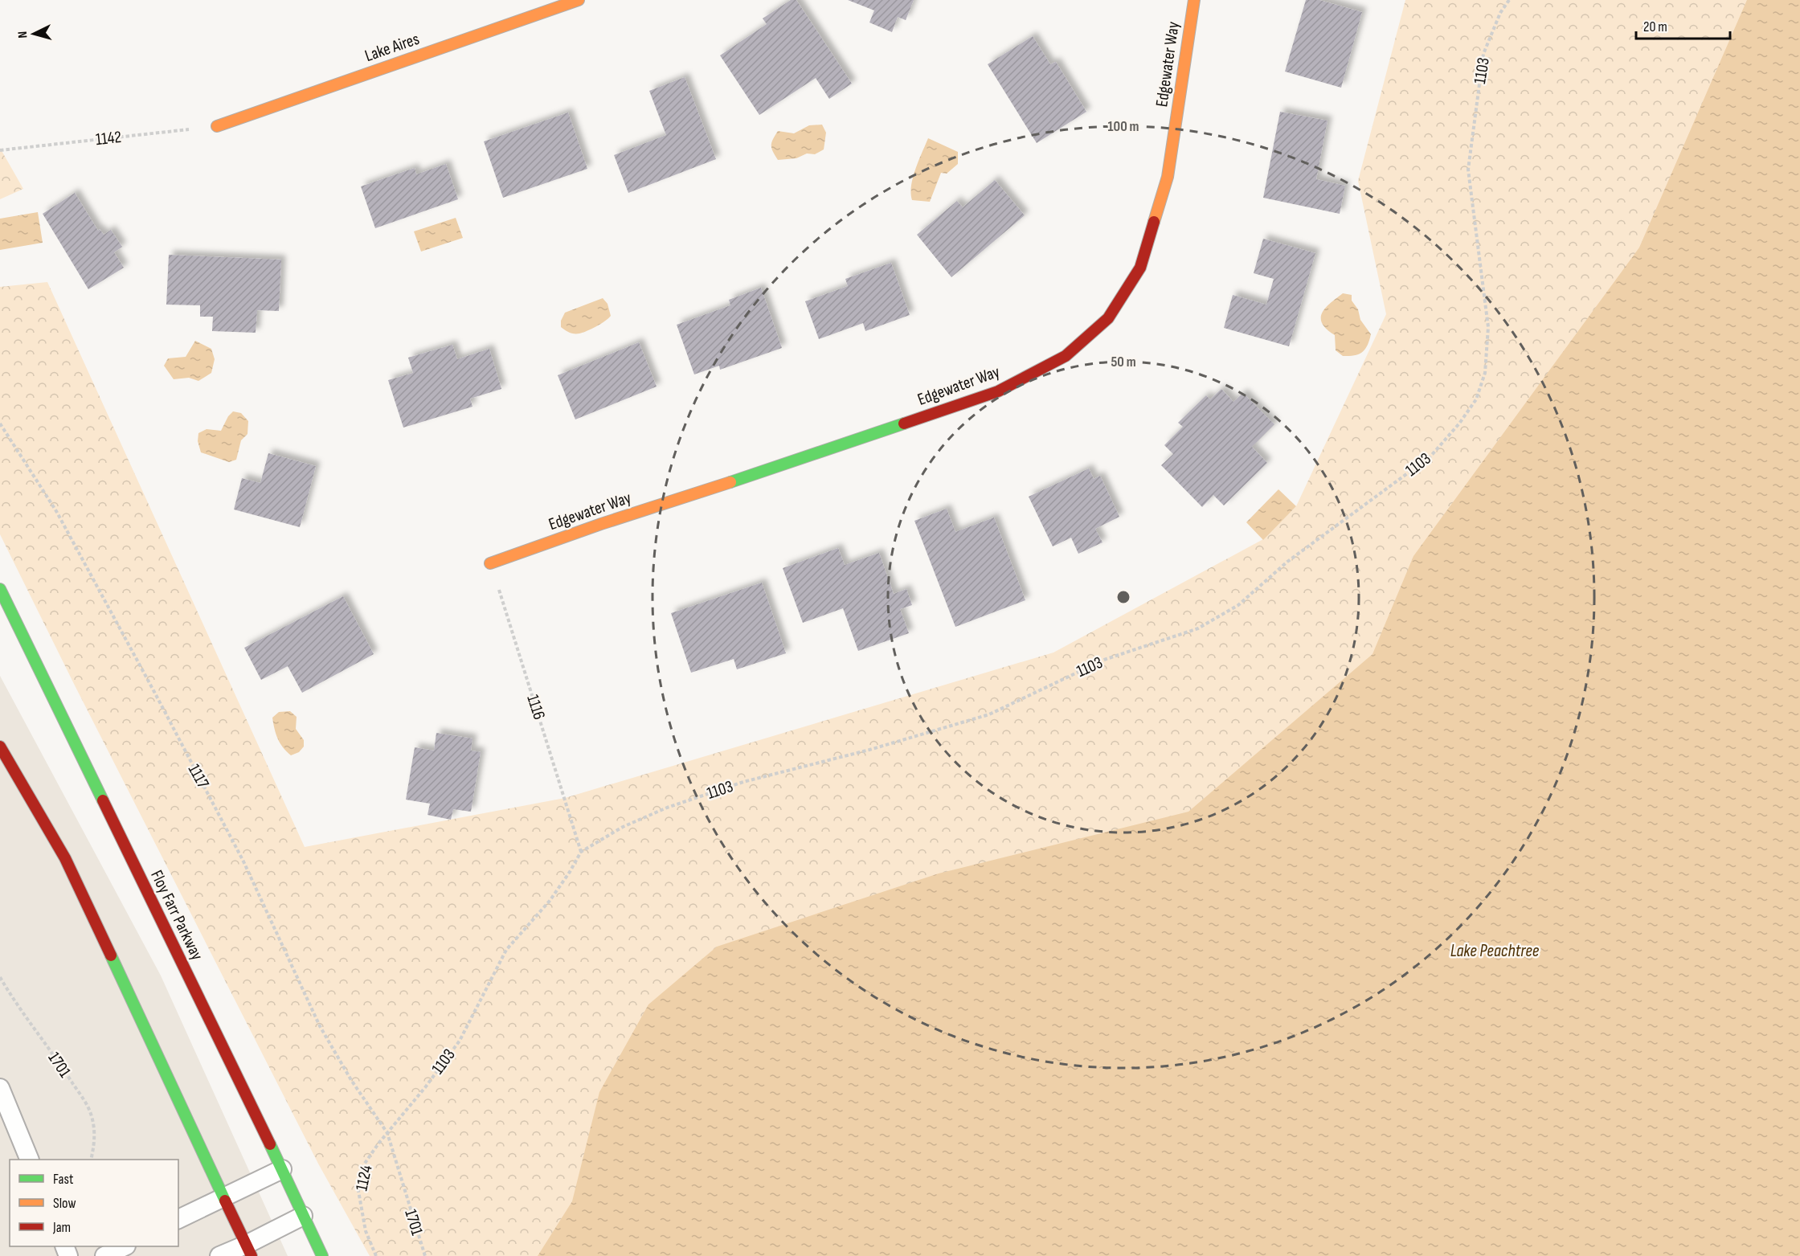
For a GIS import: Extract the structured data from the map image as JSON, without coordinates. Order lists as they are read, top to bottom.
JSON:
{
  "streets": {
    "street": ["Lake Aires", "Edgewater Way", "Floy Farr Parkway"],
    "path": [
      "1103",
      "1142",
      "1116",
      "1117",
      "1701",
      "1124"
    ]
  },
  "crossings": [
    ["Lake Aires", "1142"],
    ["Edgewater Way", "1116"],
    ["1103", "1116"],
    ["1103", "1117"],
    ["1103", "1701"],
    ["1103", "1124"],
    ["1117", "1701"],
    ["1117", "1124"],
    ["1701", "1124"]
  ],
  "water": ["Lake Peachtree"],
  "legend": ["Fast", "Slow", "Jam"],
  "scale_bar": "20 m",
  "north": "left",
  "rings": ["100 m", "50 m"]
}
